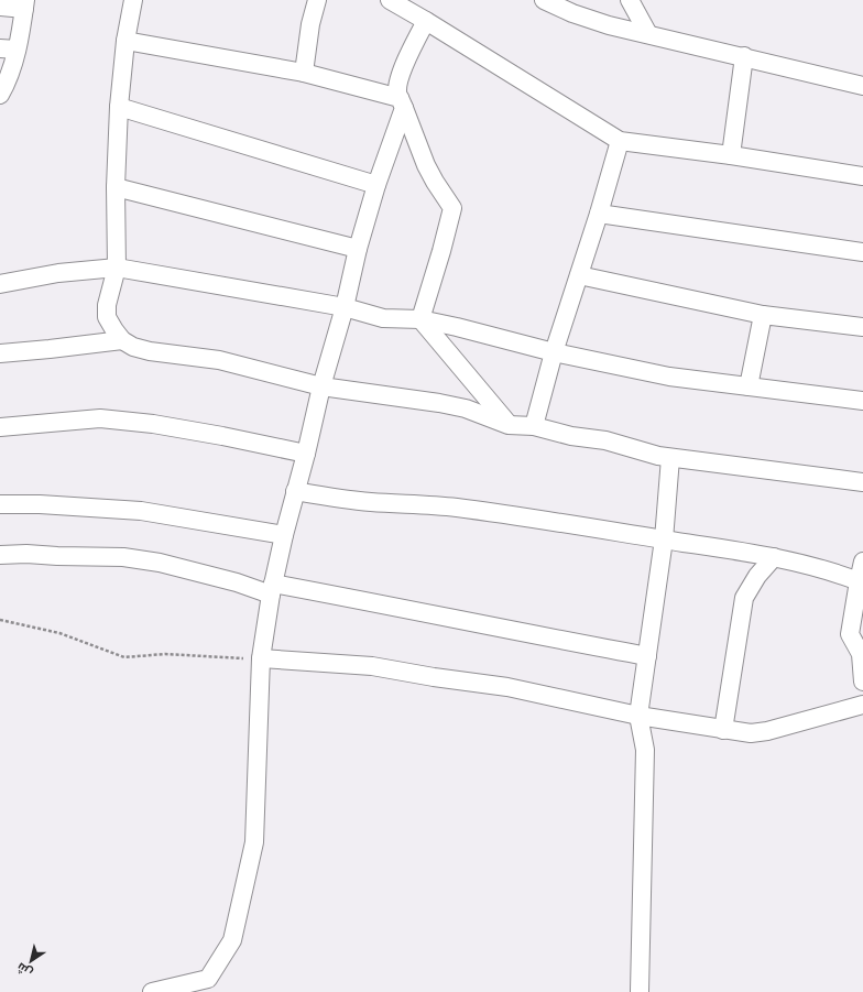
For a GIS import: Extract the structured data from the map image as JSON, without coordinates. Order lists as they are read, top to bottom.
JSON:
{
  "north": "bottom left"
}
